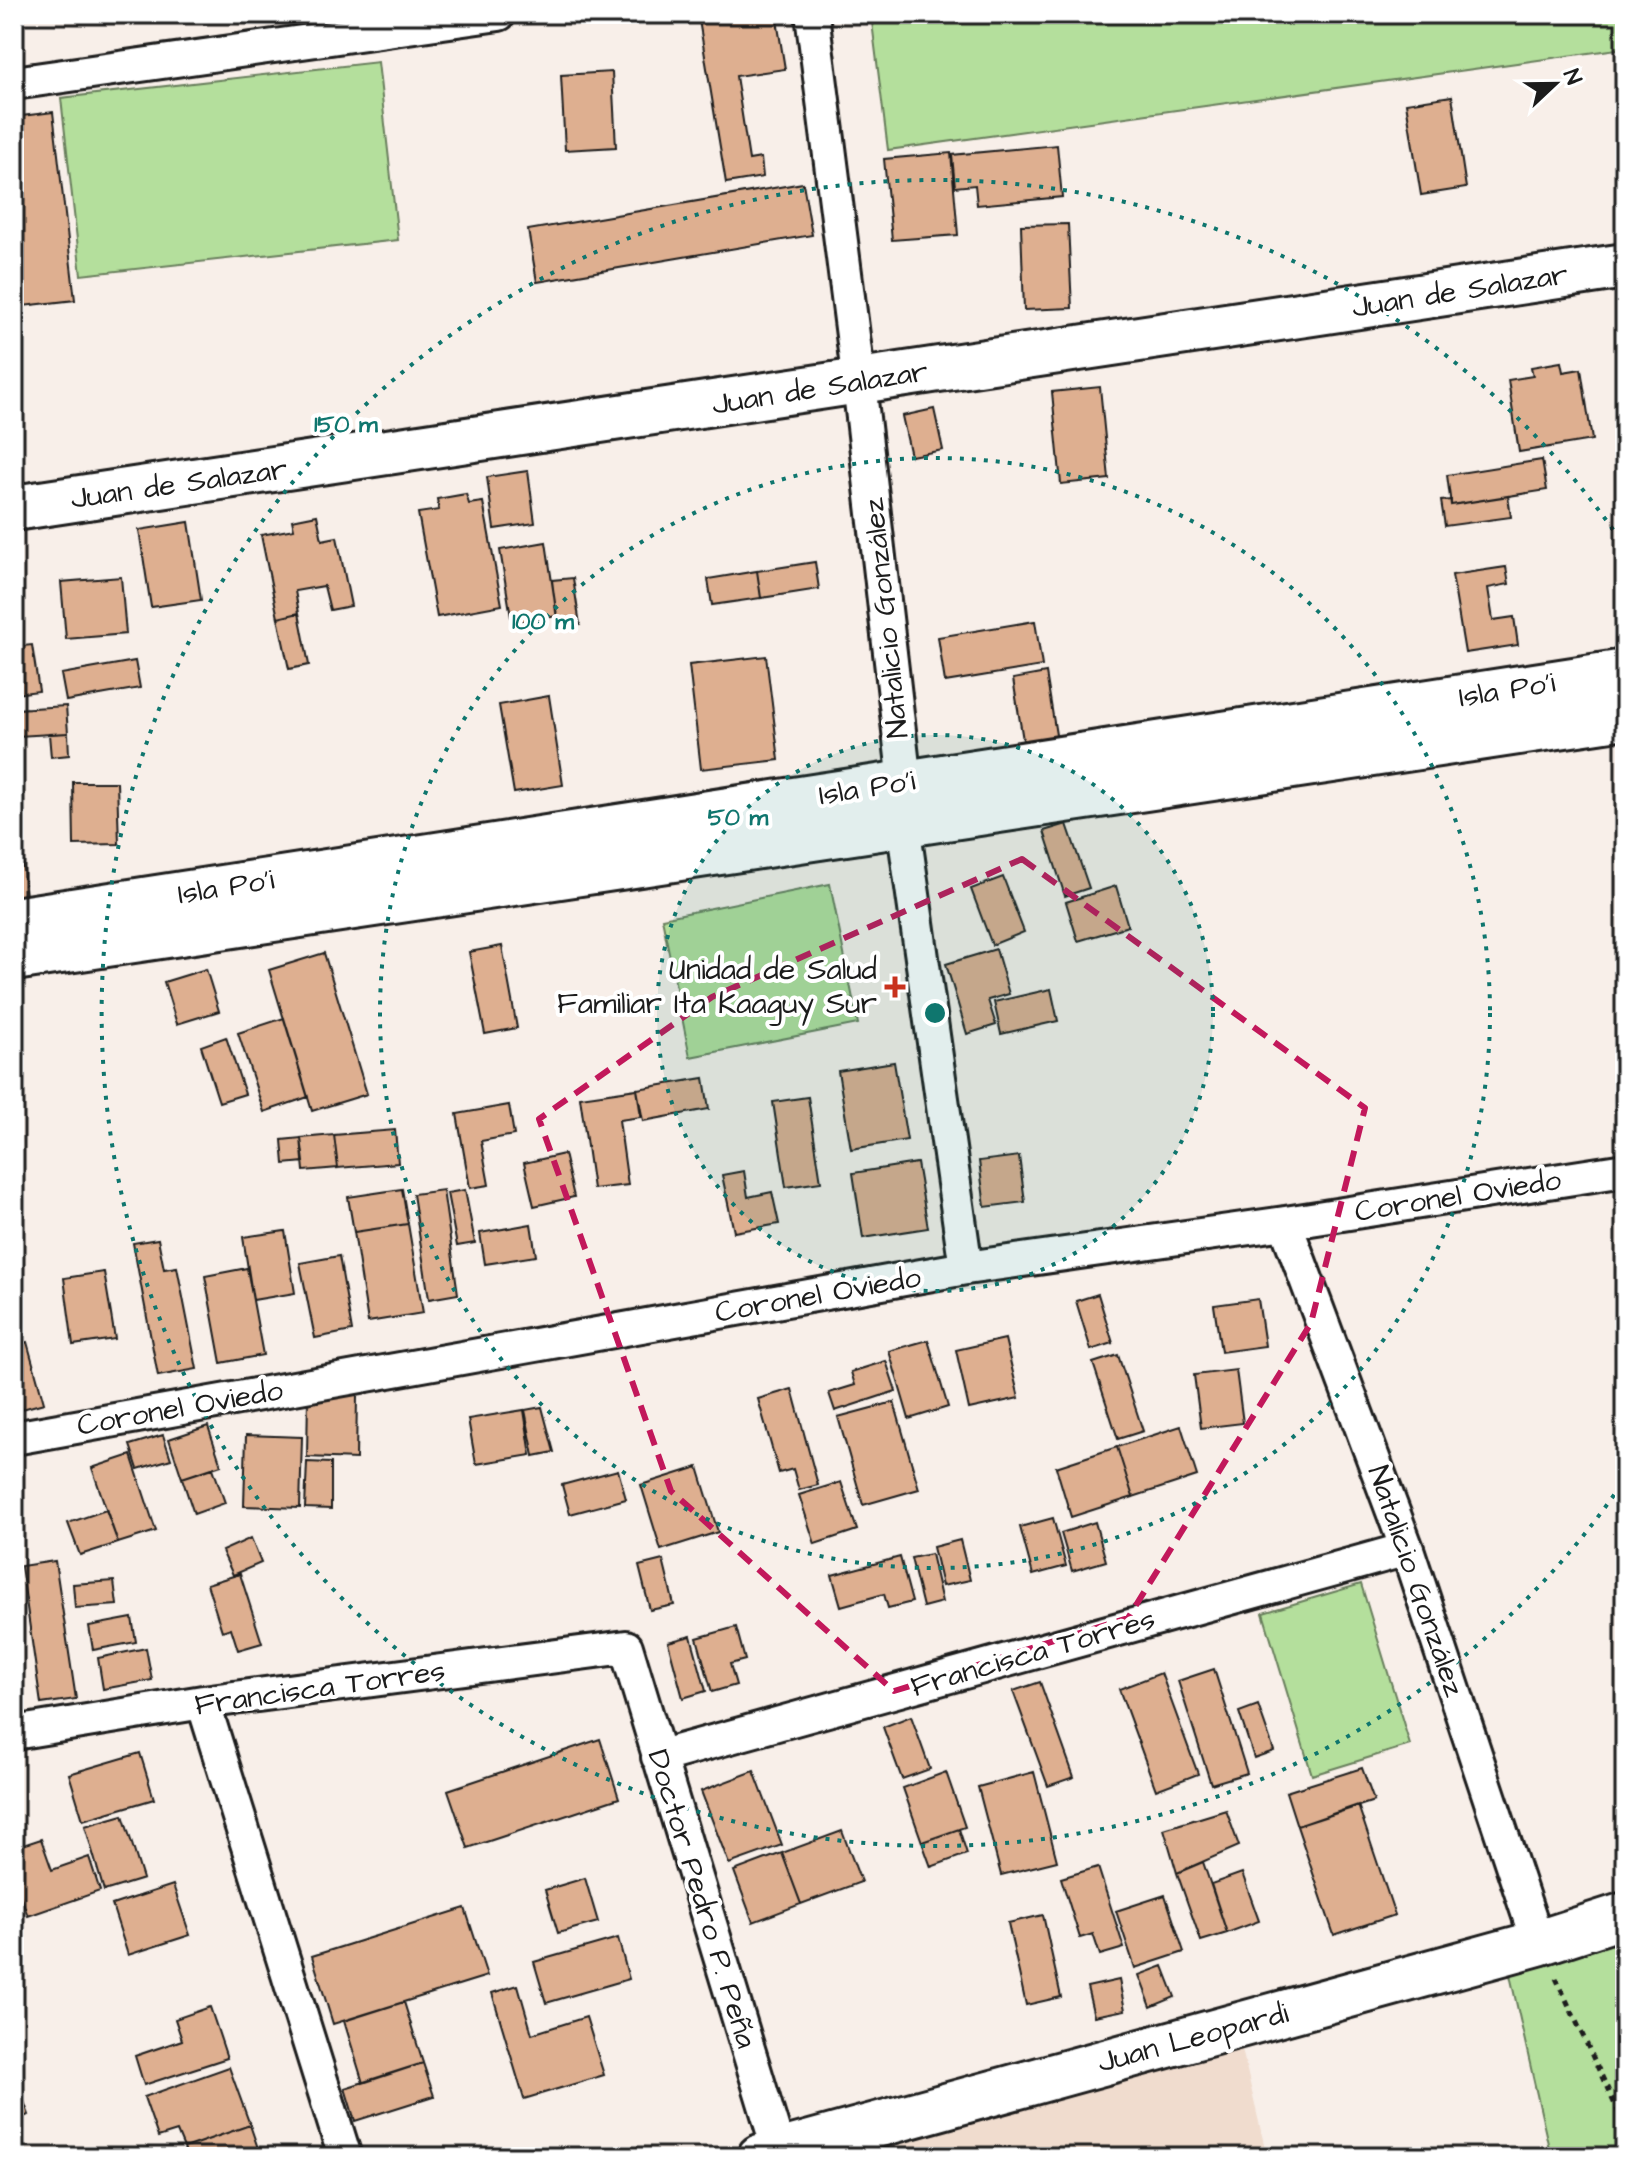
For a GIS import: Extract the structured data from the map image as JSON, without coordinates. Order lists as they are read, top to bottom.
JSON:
{
  "streets": {
    "street": [
      "Juan de Salazar",
      "Natalicio González",
      "Isla Po'i",
      "Coronel Oviedo",
      "Francisca Torres",
      "Doctor Pedro P. Peña",
      "Juan Leopardi"
    ]
  },
  "crossings": [
    ["Juan de Salazar", "Natalicio González"],
    ["Natalicio González", "Isla Po'i"],
    ["Natalicio González", "Coronel Oviedo"],
    ["Natalicio González", "Francisca Torres"],
    ["Natalicio González", "Juan Leopardi"],
    ["Francisca Torres", "Doctor Pedro P. Peña"],
    ["Doctor Pedro P. Peña", "Juan Leopardi"]
  ],
  "places": {
    "health": ["Unidad de Salud Familiar Ita Kaaguy Sur"]
  },
  "north": "right",
  "rings": ["150 m", "100 m", "50 m"]
}
